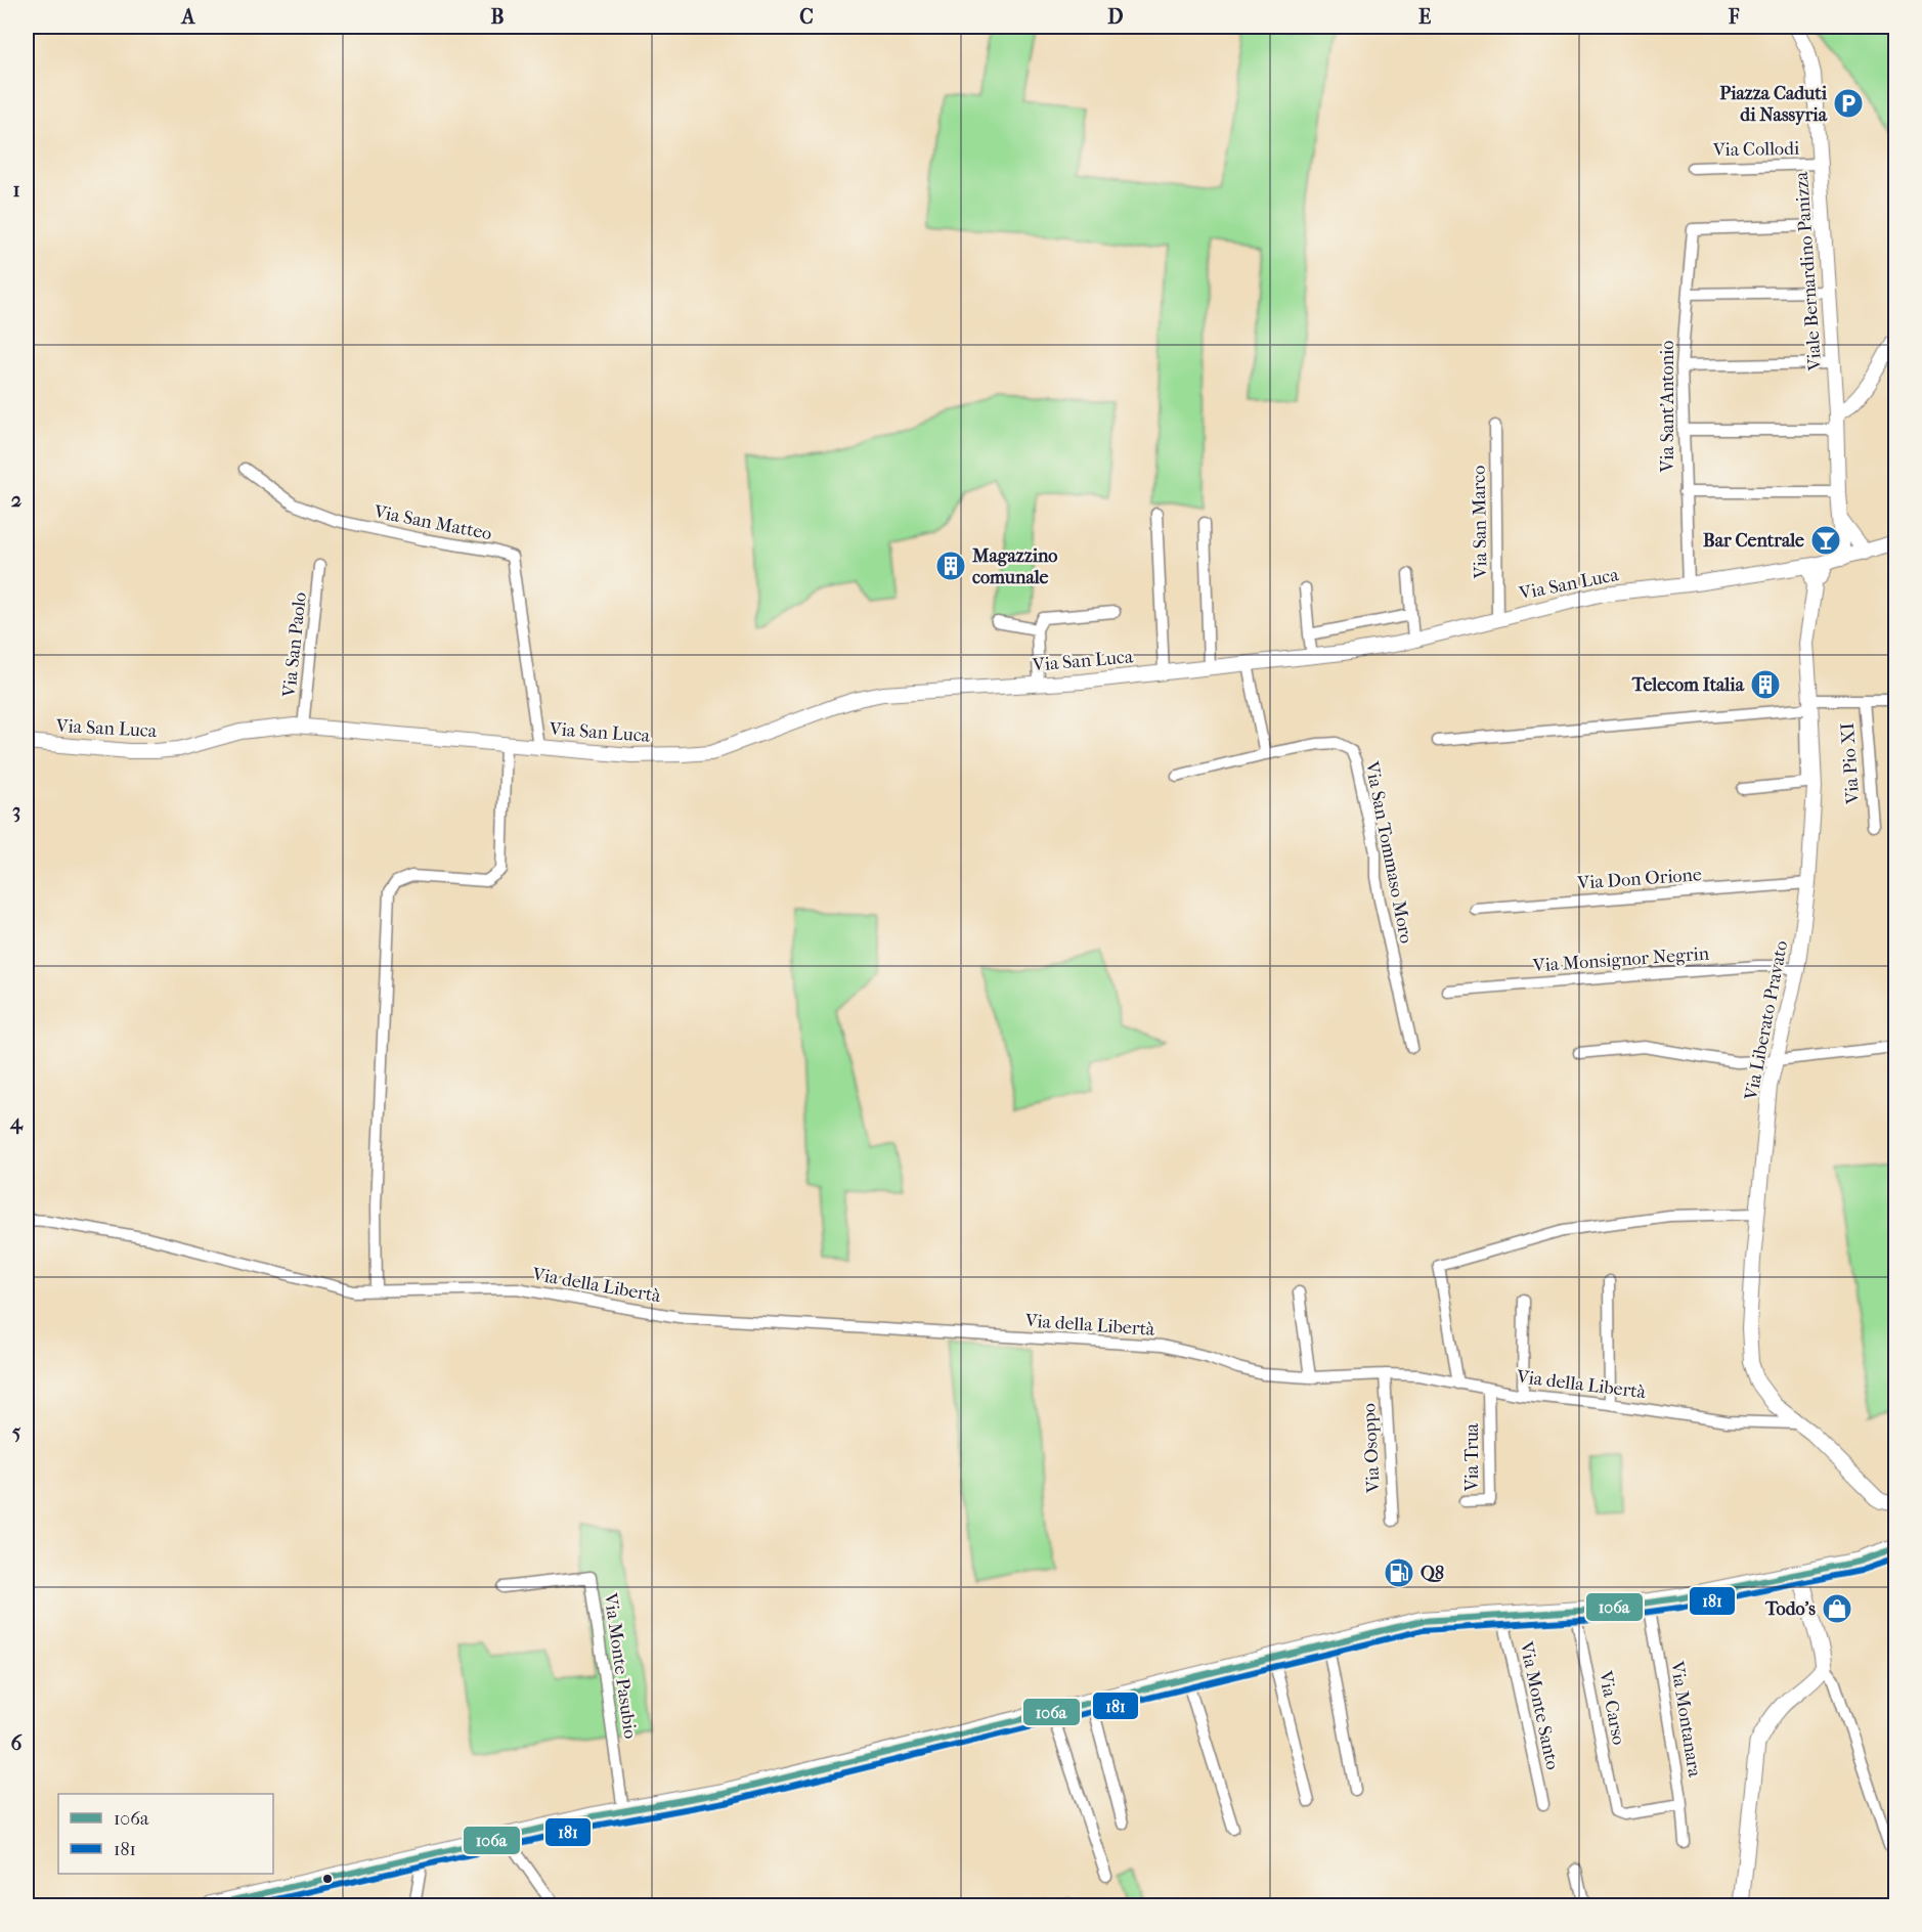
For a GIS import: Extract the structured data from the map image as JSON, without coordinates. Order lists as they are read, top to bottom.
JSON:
{
  "streets": {
    "street": [
      "Via Collodi",
      "Viale Bernardino Panizza",
      "Via Sant'Antonio",
      "Via San Marco",
      "Via San Matteo",
      "Via San Luca",
      "Via San Paolo",
      "Via Pio XI",
      "Via San Tommaso Moro",
      "Via Don Orione",
      "Via Monsignor Negrin",
      "Via Liberato Pravato",
      "Via della Libertà",
      "Via Osoppo",
      "Via Trua",
      "Via Monte Pasubio",
      "Via Monte Santo",
      "Via Carso",
      "Via Montanara"
    ]
  },
  "crossings": [
    ["Via Collodi", "Viale Bernardino Panizza"],
    ["Viale Bernardino Panizza", "Via Sant'Antonio"],
    ["Via Sant'Antonio", "Via San Luca"],
    ["Via San Marco", "Via San Luca"],
    ["Via San Matteo", "Via San Luca"],
    ["Via San Luca", "Via San Paolo"],
    ["Via San Luca", "Via Liberato Pravato"],
    ["Via Don Orione", "Via Liberato Pravato"],
    ["Via Monsignor Negrin", "Via Liberato Pravato"],
    ["Via Liberato Pravato", "Via della Libertà"],
    ["Via della Libertà", "Via Osoppo"],
    ["Via della Libertà", "Via Trua"],
    ["Via Carso", "Via Montanara"]
  ],
  "places": {
    "parking": ["Piazza Caduti di Nassyria"],
    "bar": ["Bar Centrale"],
    "building": ["Magazzino comunale", "Telecom Italia"],
    "fuel station": ["Q8"],
    "shop": ["Todo's"]
  },
  "lines": ["transit line 106a", "transit line 181"],
  "legend": ["106a", "181"],
  "grid": {
    "columns": [
      "A",
      "B",
      "C",
      "D",
      "E",
      "F"
    ],
    "rows": [
      "1",
      "2",
      "3",
      "4",
      "5",
      "6"
    ]
  }
}
